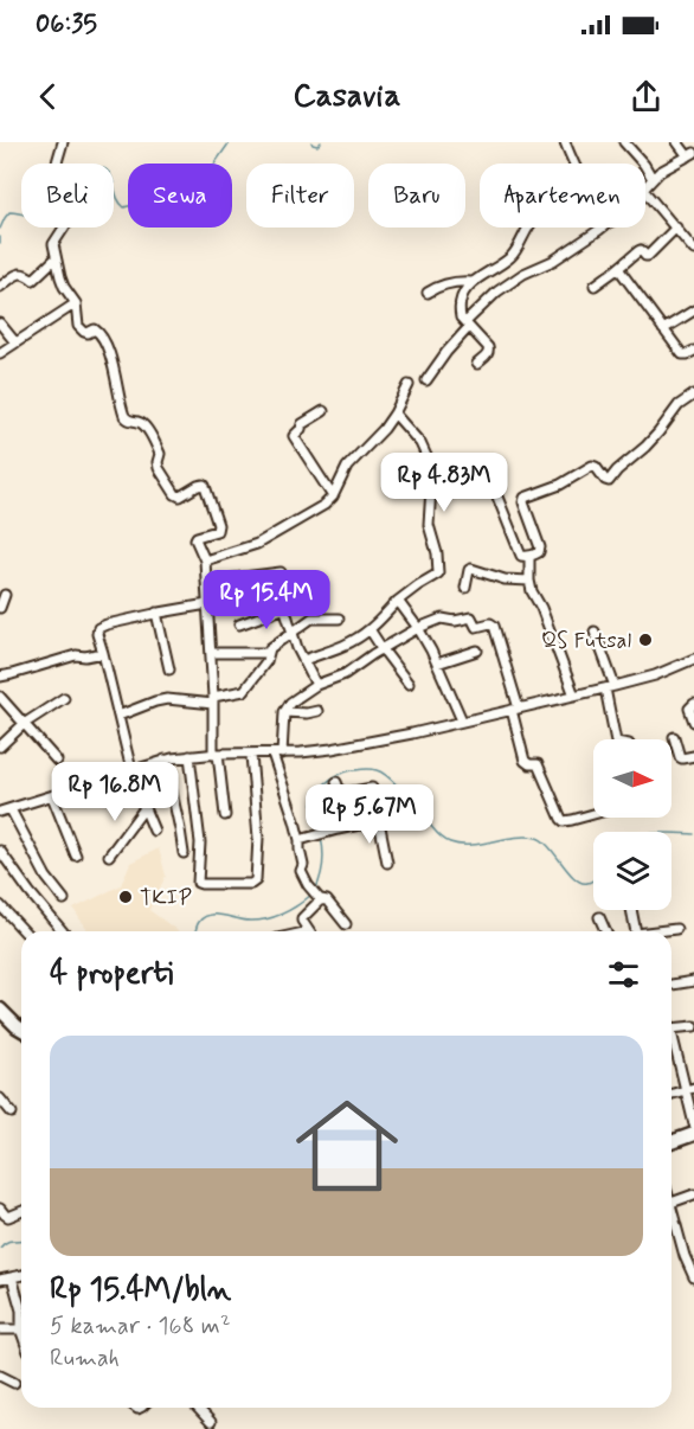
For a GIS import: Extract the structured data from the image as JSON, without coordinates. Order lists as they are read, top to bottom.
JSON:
{
  "places": ["QS Futsal", "TKIP"],
  "north": "right",
  "page": {
    "status": "06:35",
    "header": "Casavia",
    "chip": [
      "Beli",
      "Sewa",
      "Filter",
      "Baru",
      "Apartemen"
    ],
    "price": [
      "Rp 4.83M",
      "Rp 15.4M",
      "Rp 16.8M",
      "Rp 5.67M"
    ],
    "heading": "4 properti",
    "list": [
      {
        "name": "Rp 15.4M/bln",
        "note": "5 kamar · 168 m² · Rumah"
      }
    ]
  }
}
